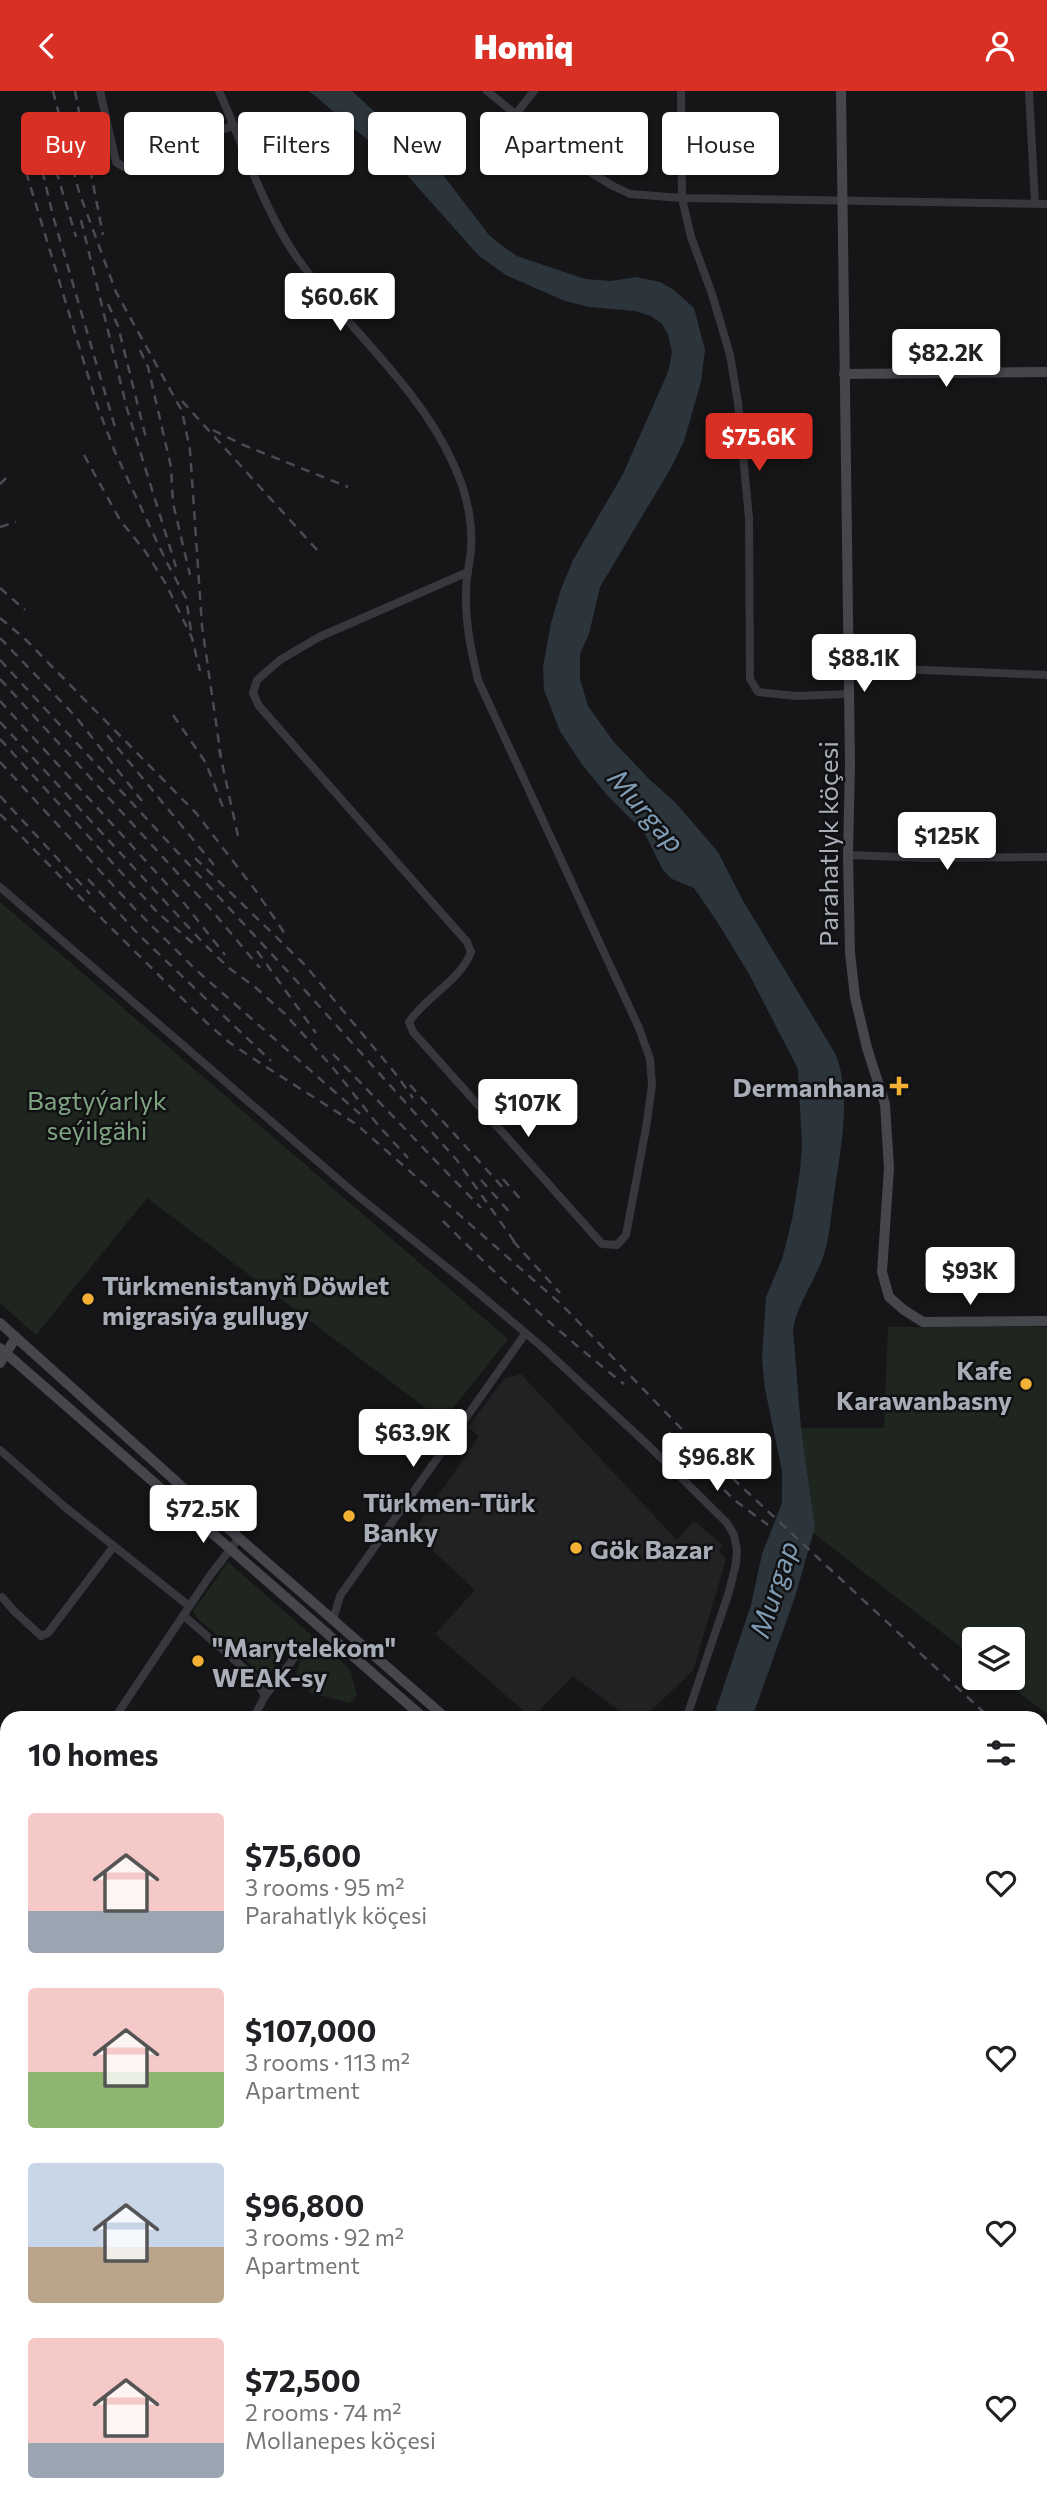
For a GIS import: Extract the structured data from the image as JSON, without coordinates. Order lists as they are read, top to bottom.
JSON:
{
  "streets": {
    "street": ["Parahatlyk köçesi"]
  },
  "water": ["Murgap"],
  "parks": ["Bagtyýarlyk seýilgähi"],
  "places": {
    "health": ["Dermanhana"],
    "other": [
      "Türkmenistanyň Döwlet migrasiýa gullugy",
      "Kafe Karawanbasny",
      "Türkmen-Türk Banky",
      "Gök Bazar",
      "\"Marytelekom\" WEAK-sy"
    ]
  },
  "page": {
    "header": "Homiq",
    "chip": [
      "Buy",
      "Rent",
      "Filters",
      "New",
      "Apartment",
      "House"
    ],
    "price": [
      "$60.6K",
      "$82.2K",
      "$75.6K",
      "$88.1K",
      "$125K",
      "$107K",
      "$93K",
      "$63.9K",
      "$96.8K",
      "$72.5K"
    ],
    "heading": "10 homes",
    "list": [
      {
        "name": "$75,600",
        "note": "3 rooms · 95 m² · Parahatlyk köçesi"
      },
      {
        "name": "$107,000",
        "note": "3 rooms · 113 m² · Apartment"
      },
      {
        "name": "$96,800",
        "note": "3 rooms · 92 m² · Apartment"
      },
      {
        "name": "$72,500",
        "note": "2 rooms · 74 m² · Mollanepes köçesi"
      }
    ]
  }
}
